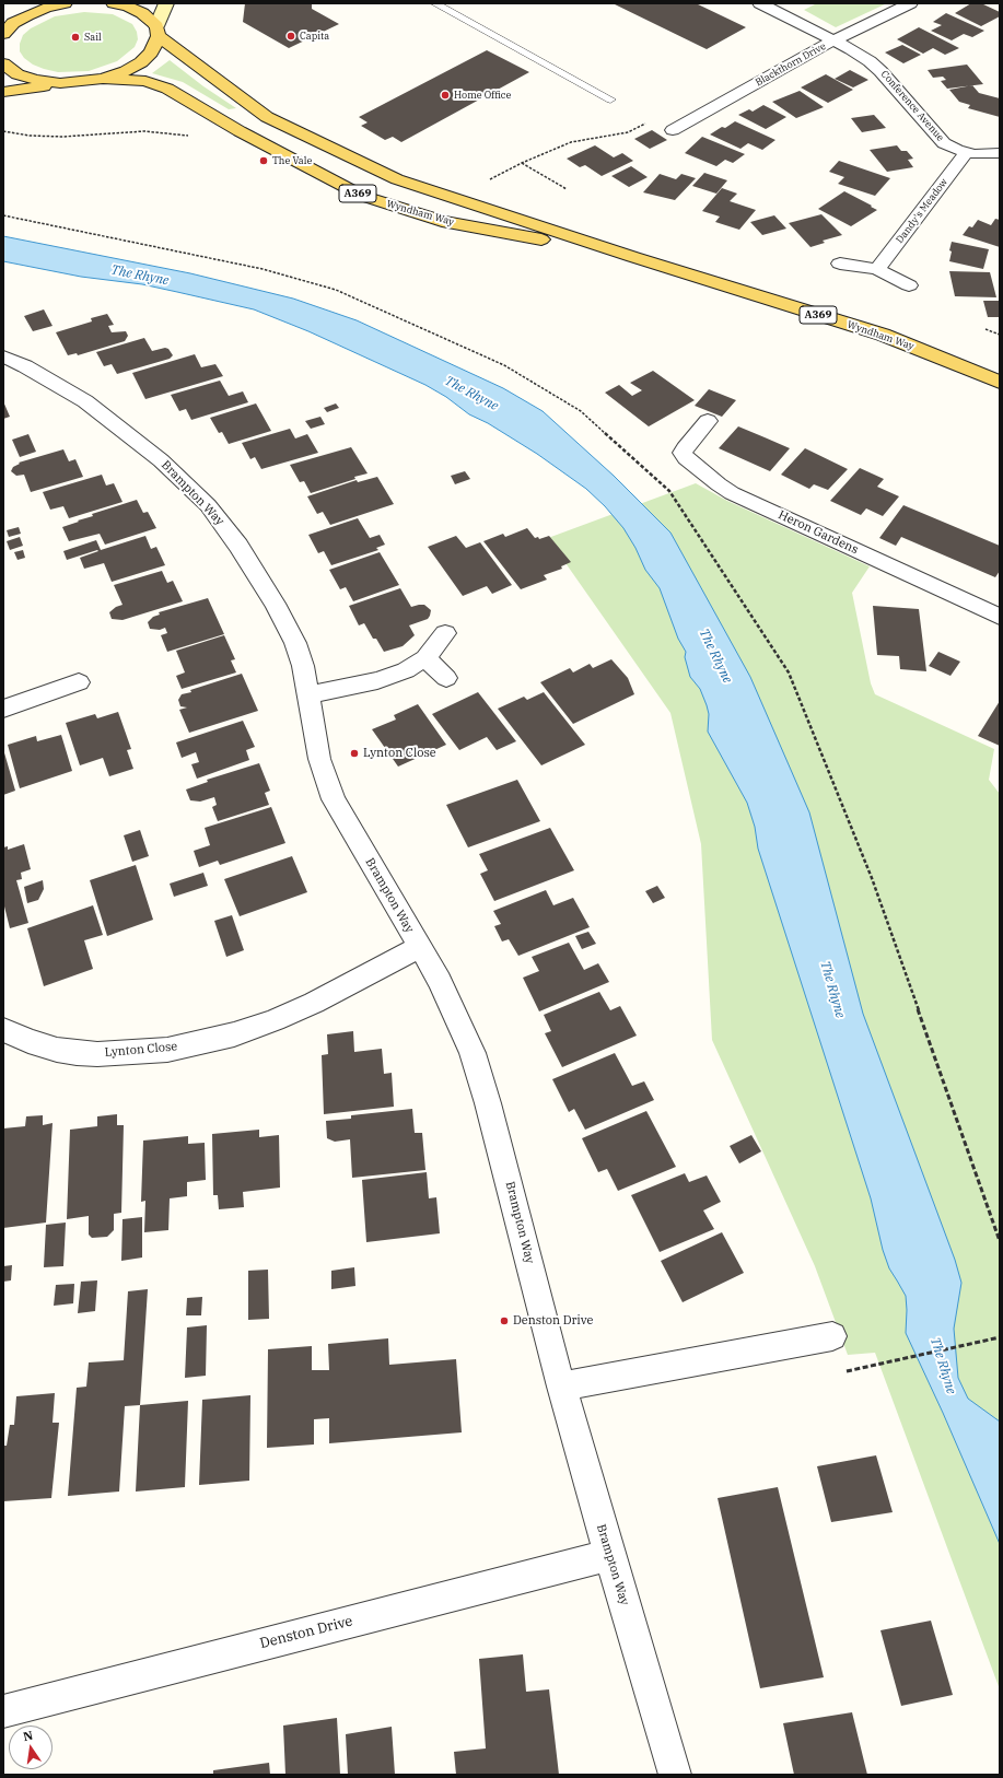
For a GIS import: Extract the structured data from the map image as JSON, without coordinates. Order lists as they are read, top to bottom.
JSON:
{
  "streets": {
    "main road": ["A369", "Wyndham Way"],
    "street": [
      "Blackthorn Drive",
      "Conference Avenue",
      "Dandy's Meadow",
      "Brampton Way",
      "Heron Gardens",
      "Lynton Close",
      "Denston Drive"
    ]
  },
  "crossings": [
    ["Blackthorn Drive", "Conference Avenue"],
    ["Conference Avenue", "Dandy's Meadow"],
    ["A369", "Wyndham Way"],
    ["Brampton Way", "Lynton Close"],
    ["Brampton Way", "Denston Drive"]
  ],
  "water": ["The Rhyne"],
  "places": [
    "Capita",
    "Sail",
    "Home Office",
    "The Vale",
    "Lynton Close",
    "Denston Drive"
  ],
  "north": "top"
}
